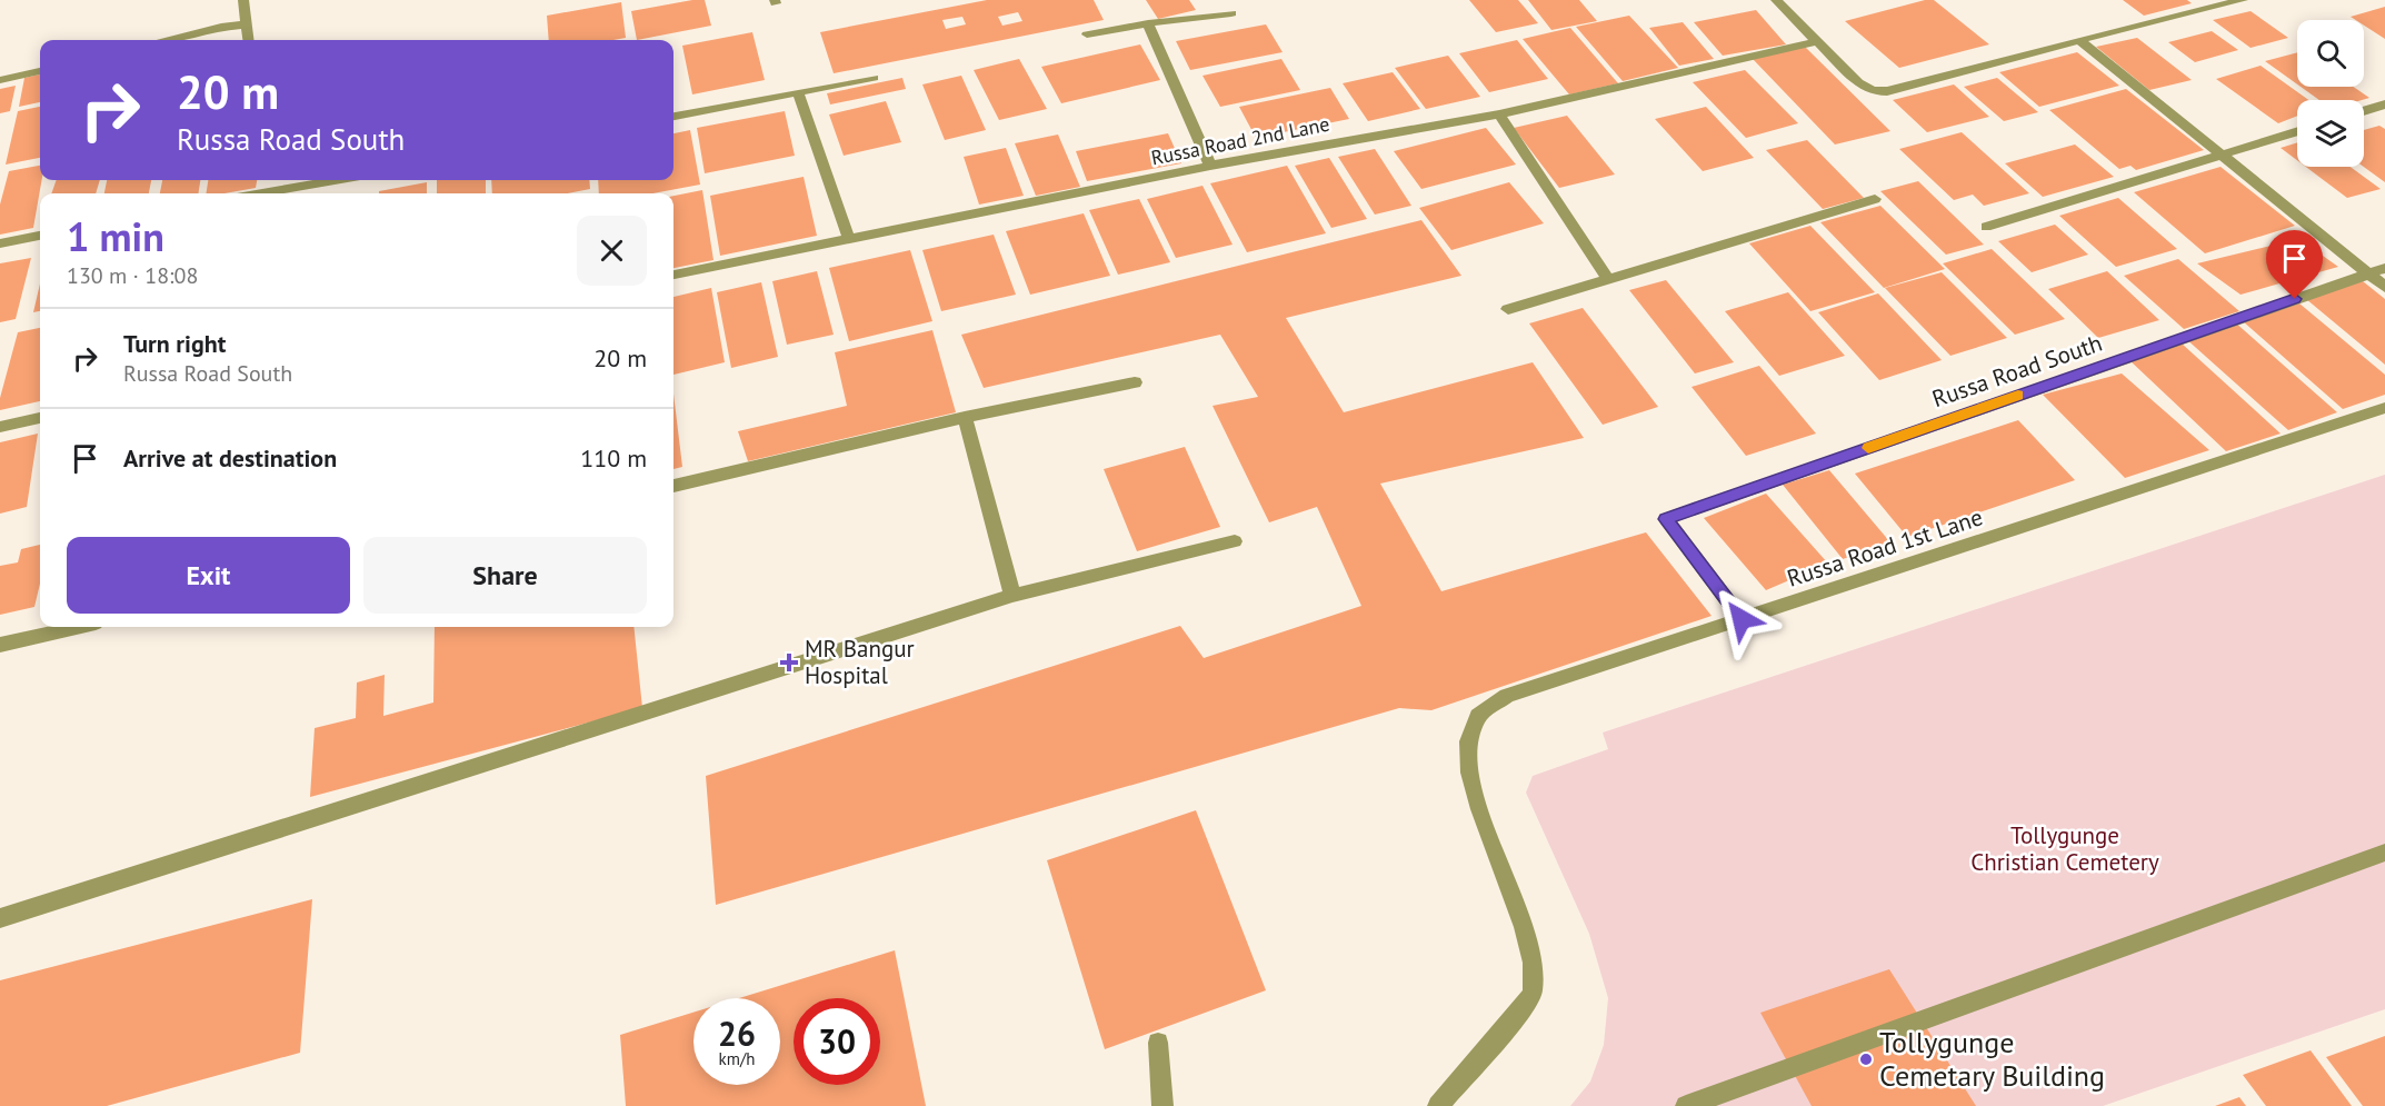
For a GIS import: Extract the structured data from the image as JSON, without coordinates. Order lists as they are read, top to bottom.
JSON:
{
  "streets": {
    "street": ["Russa Road 2nd Lane", "Russa Road South", "Russa Road 1st Lane"]
  },
  "crossings": [
    ["Russa Road South", "Russa Road 1st Lane"]
  ],
  "parks": ["Tollygunge Christian Cemetery"],
  "places": {
    "health": ["MR Bangur Hospital"],
    "other": ["Tollygunge Cemetary Building"]
  },
  "page": {
    "turn": ["20 m", "Russa Road South"],
    "heading": ["1 min", "130 m · 18:08"],
    "list": [
      {
        "name": "Turn right",
        "note": "Russa Road South",
        "value": "20 m"
      },
      {
        "name": "Arrive at destination",
        "value": "110 m"
      }
    ],
    "buttons": ["Exit", "Share"],
    "speed": "26 km/h",
    "limit": "30"
  }
}
